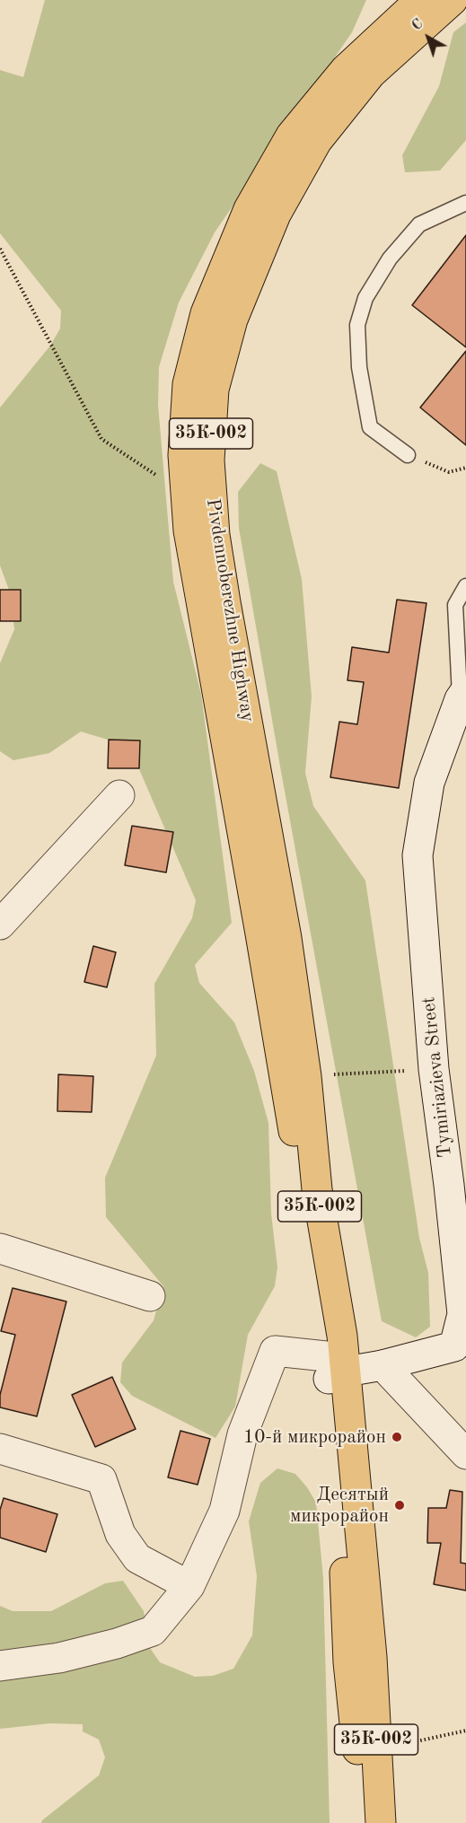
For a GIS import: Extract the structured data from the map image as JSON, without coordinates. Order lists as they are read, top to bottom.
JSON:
{
  "streets": {
    "highway": ["35К-002", "Pivdennoberezhne Highway"],
    "street": ["Tymiriazieva Street"]
  },
  "crossings": [
    ["35К-002", "Pivdennoberezhne Highway"]
  ],
  "places": ["10-й микрорайон", "Десятый микрорайон"],
  "north": "top left"
}
